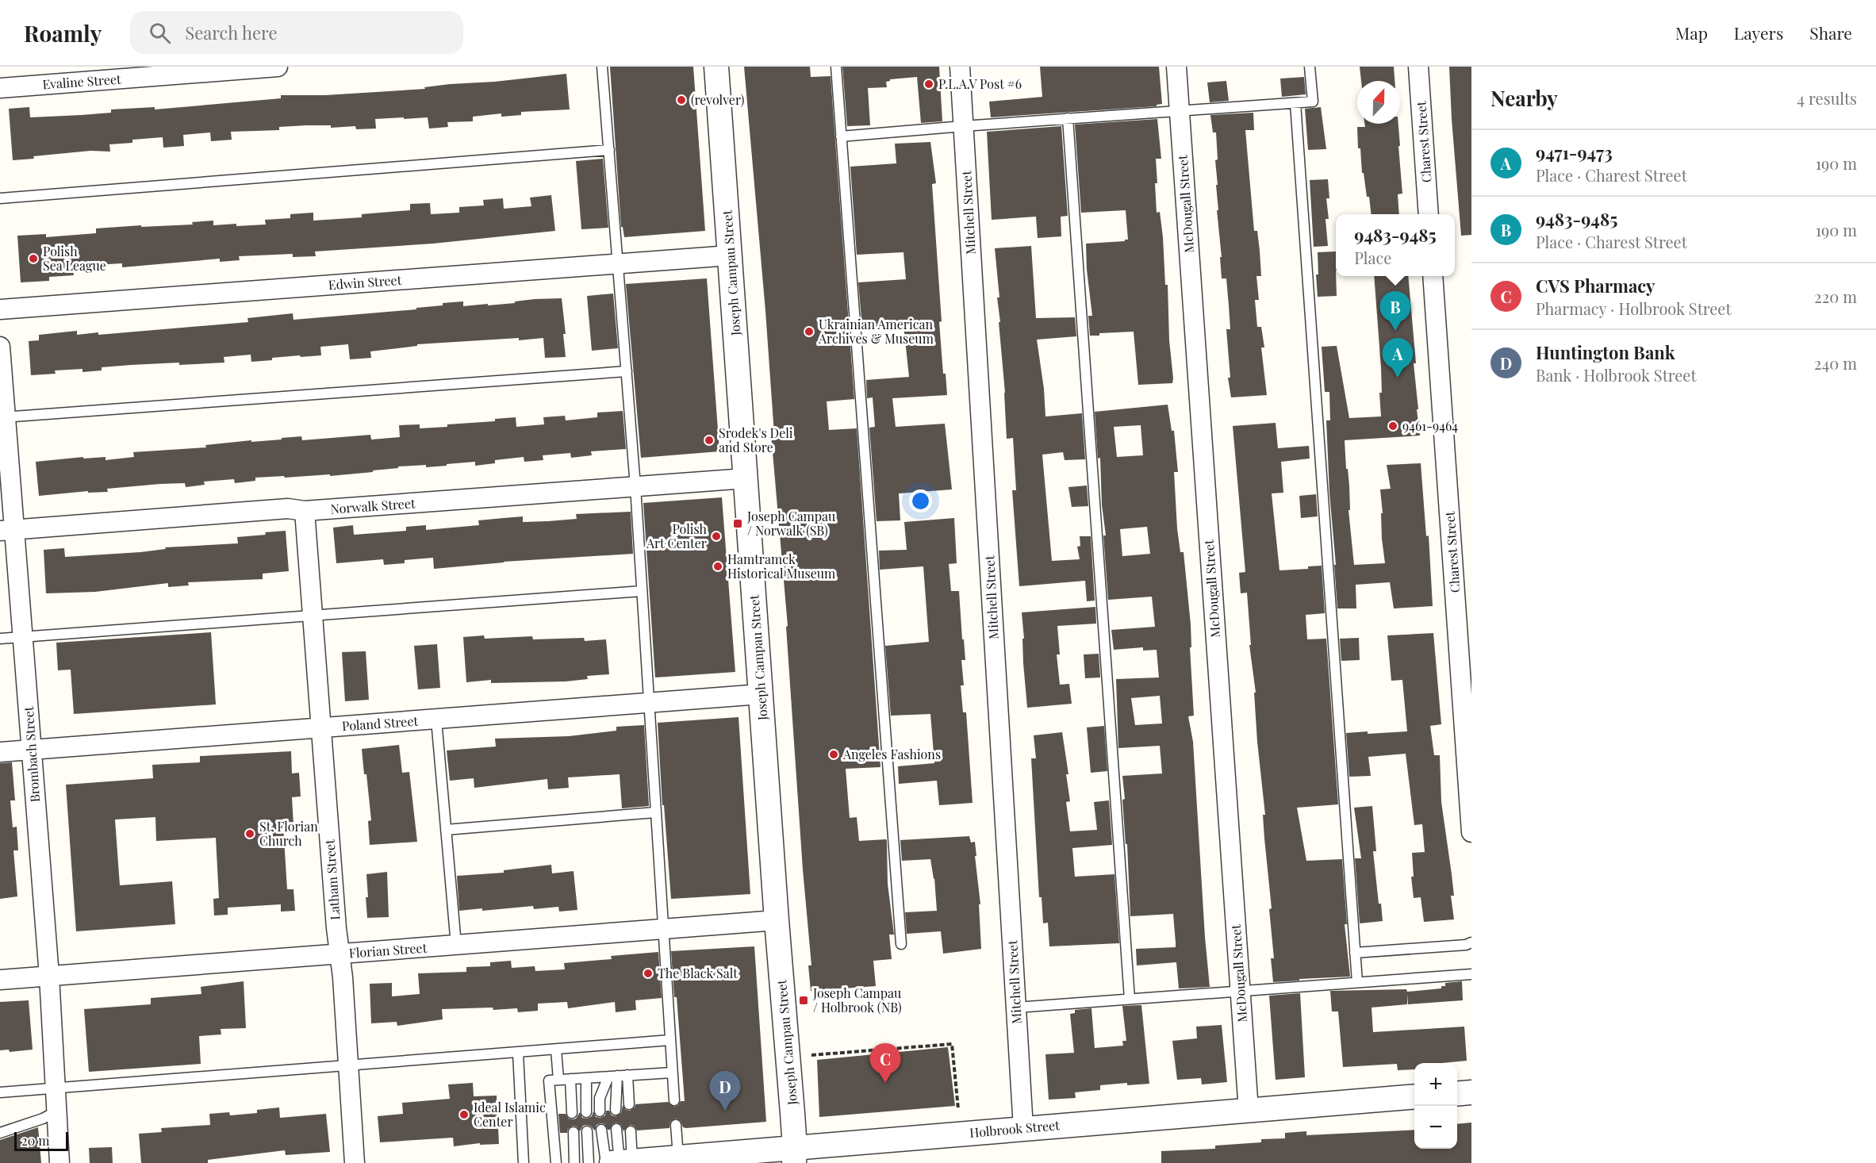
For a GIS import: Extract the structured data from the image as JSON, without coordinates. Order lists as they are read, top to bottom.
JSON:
{
  "streets": {
    "street": [
      "Evaline Street",
      "Charest Street",
      "McDougall Street",
      "Mitchell Street",
      "Joseph Campau Street",
      "Edwin Street",
      "Norwalk Street",
      "Poland Street",
      "Brombach Street",
      "Latham Street",
      "Florian Street",
      "Holbrook Street"
    ]
  },
  "crossings": [
    ["McDougall Street", "Holbrook Street"],
    ["Mitchell Street", "Holbrook Street"],
    ["Joseph Campau Street", "Edwin Street"],
    ["Joseph Campau Street", "Norwalk Street"],
    ["Joseph Campau Street", "Poland Street"],
    ["Joseph Campau Street", "Florian Street"],
    ["Joseph Campau Street", "Holbrook Street"],
    ["Norwalk Street", "Brombach Street"],
    ["Norwalk Street", "Latham Street"],
    ["Poland Street", "Brombach Street"],
    ["Poland Street", "Latham Street"],
    ["Brombach Street", "Florian Street"],
    ["Latham Street", "Florian Street"]
  ],
  "places": {
    "other": [
      "P.L.A.V Post #6",
      "(revolver)",
      "Polish Sea League",
      "Ukrainian American Archives & Museum",
      "9461-9464",
      "Srodek's Deli and Store",
      "Polish Art Center",
      "Hamtramck Historical Museum",
      "Angeles Fashions",
      "St. Florian Church",
      "The Black Salt",
      "Ideal Islamic Center"
    ],
    "transit": ["Joseph Campau / Norwalk (SB)", "Joseph Campau / Holbrook (NB)"]
  },
  "scale_bar": "20 m",
  "north": "top",
  "page": {
    "header": "Roamly",
    "search": "Search here",
    "nav": ["Map", "Layers", "Share"],
    "heading": ["Nearby", "4 results"],
    "list": [
      {
        "mark": "A",
        "name": "9471-9473",
        "note": "Place · Charest Street",
        "value": "190 m"
      },
      {
        "mark": "B",
        "name": "9483-9485",
        "note": "Place · Charest Street",
        "value": "190 m"
      },
      {
        "mark": "C",
        "name": "CVS Pharmacy",
        "note": "Pharmacy · Holbrook Street",
        "value": "220 m"
      },
      {
        "mark": "D",
        "name": "Huntington Bank",
        "note": "Bank · Holbrook Street",
        "value": "240 m"
      }
    ],
    "popup": ["9483-9485", "Place"],
    "pins": [
      "B",
      "A",
      "C",
      "D"
    ],
    "map_buttons": ["+", "−"],
    "scale": "20 m"
  }
}
